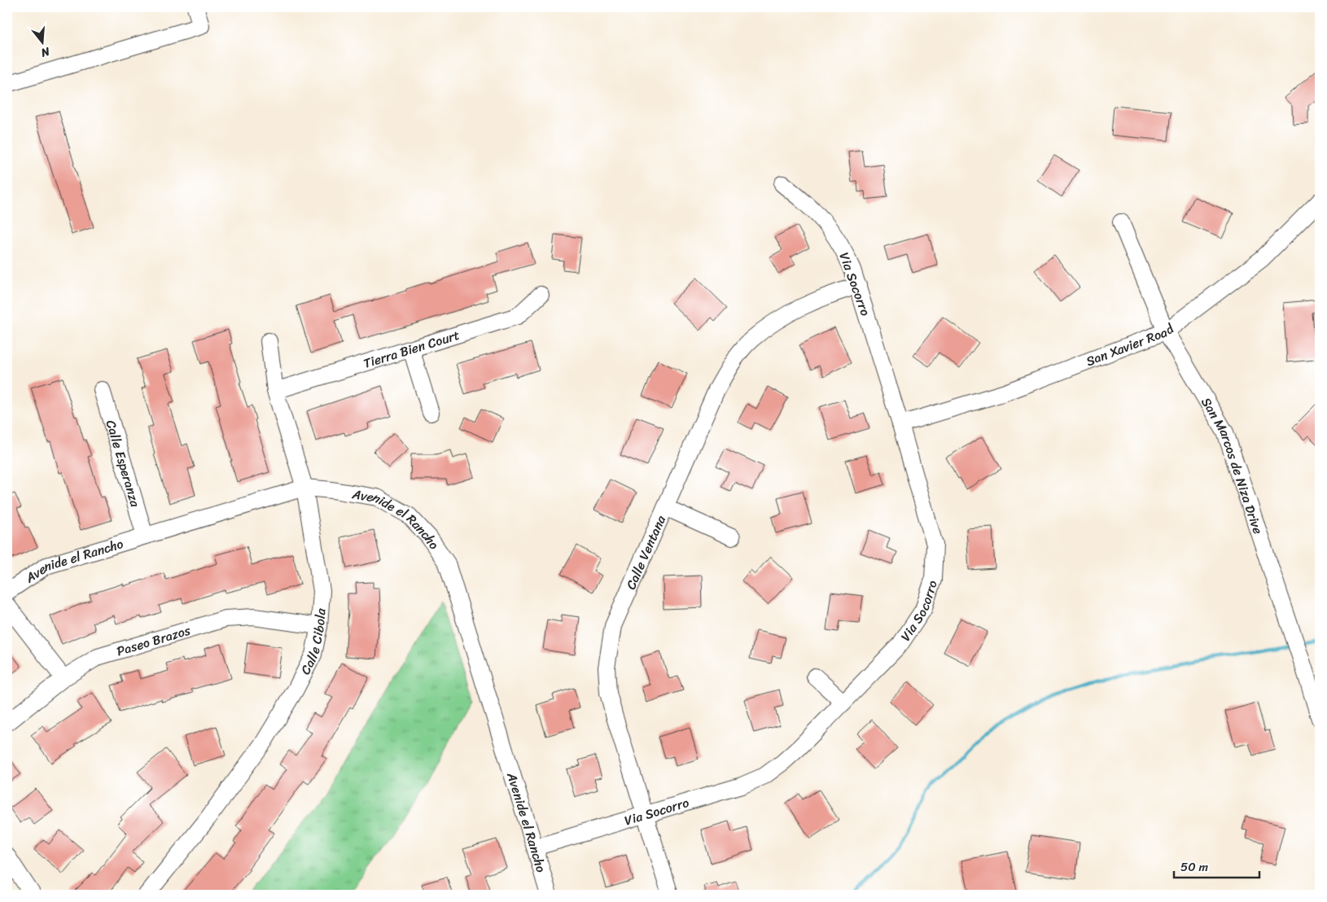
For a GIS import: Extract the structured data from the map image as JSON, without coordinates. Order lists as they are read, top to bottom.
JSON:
{
  "streets": {
    "street": [
      "Via Socorro",
      "San Xavier Road",
      "Tierra Bien Court",
      "Calle Esperanza",
      "San Marcos de Niza Drive",
      "Avenide el Rancho",
      "Calle Ventana",
      "Calle Cibola",
      "Paseo Brazos"
    ]
  },
  "crossings": [
    ["Via Socorro", "San Xavier Road"],
    ["Via Socorro", "Avenide el Rancho"],
    ["Via Socorro", "Calle Ventana"],
    ["San Xavier Road", "San Marcos de Niza Drive"],
    ["Tierra Bien Court", "Calle Cibola"],
    ["Calle Esperanza", "Avenide el Rancho"],
    ["Avenide el Rancho", "Calle Cibola"],
    ["Calle Cibola", "Paseo Brazos"]
  ],
  "scale_bar": "50 m",
  "north": "bottom"
}
